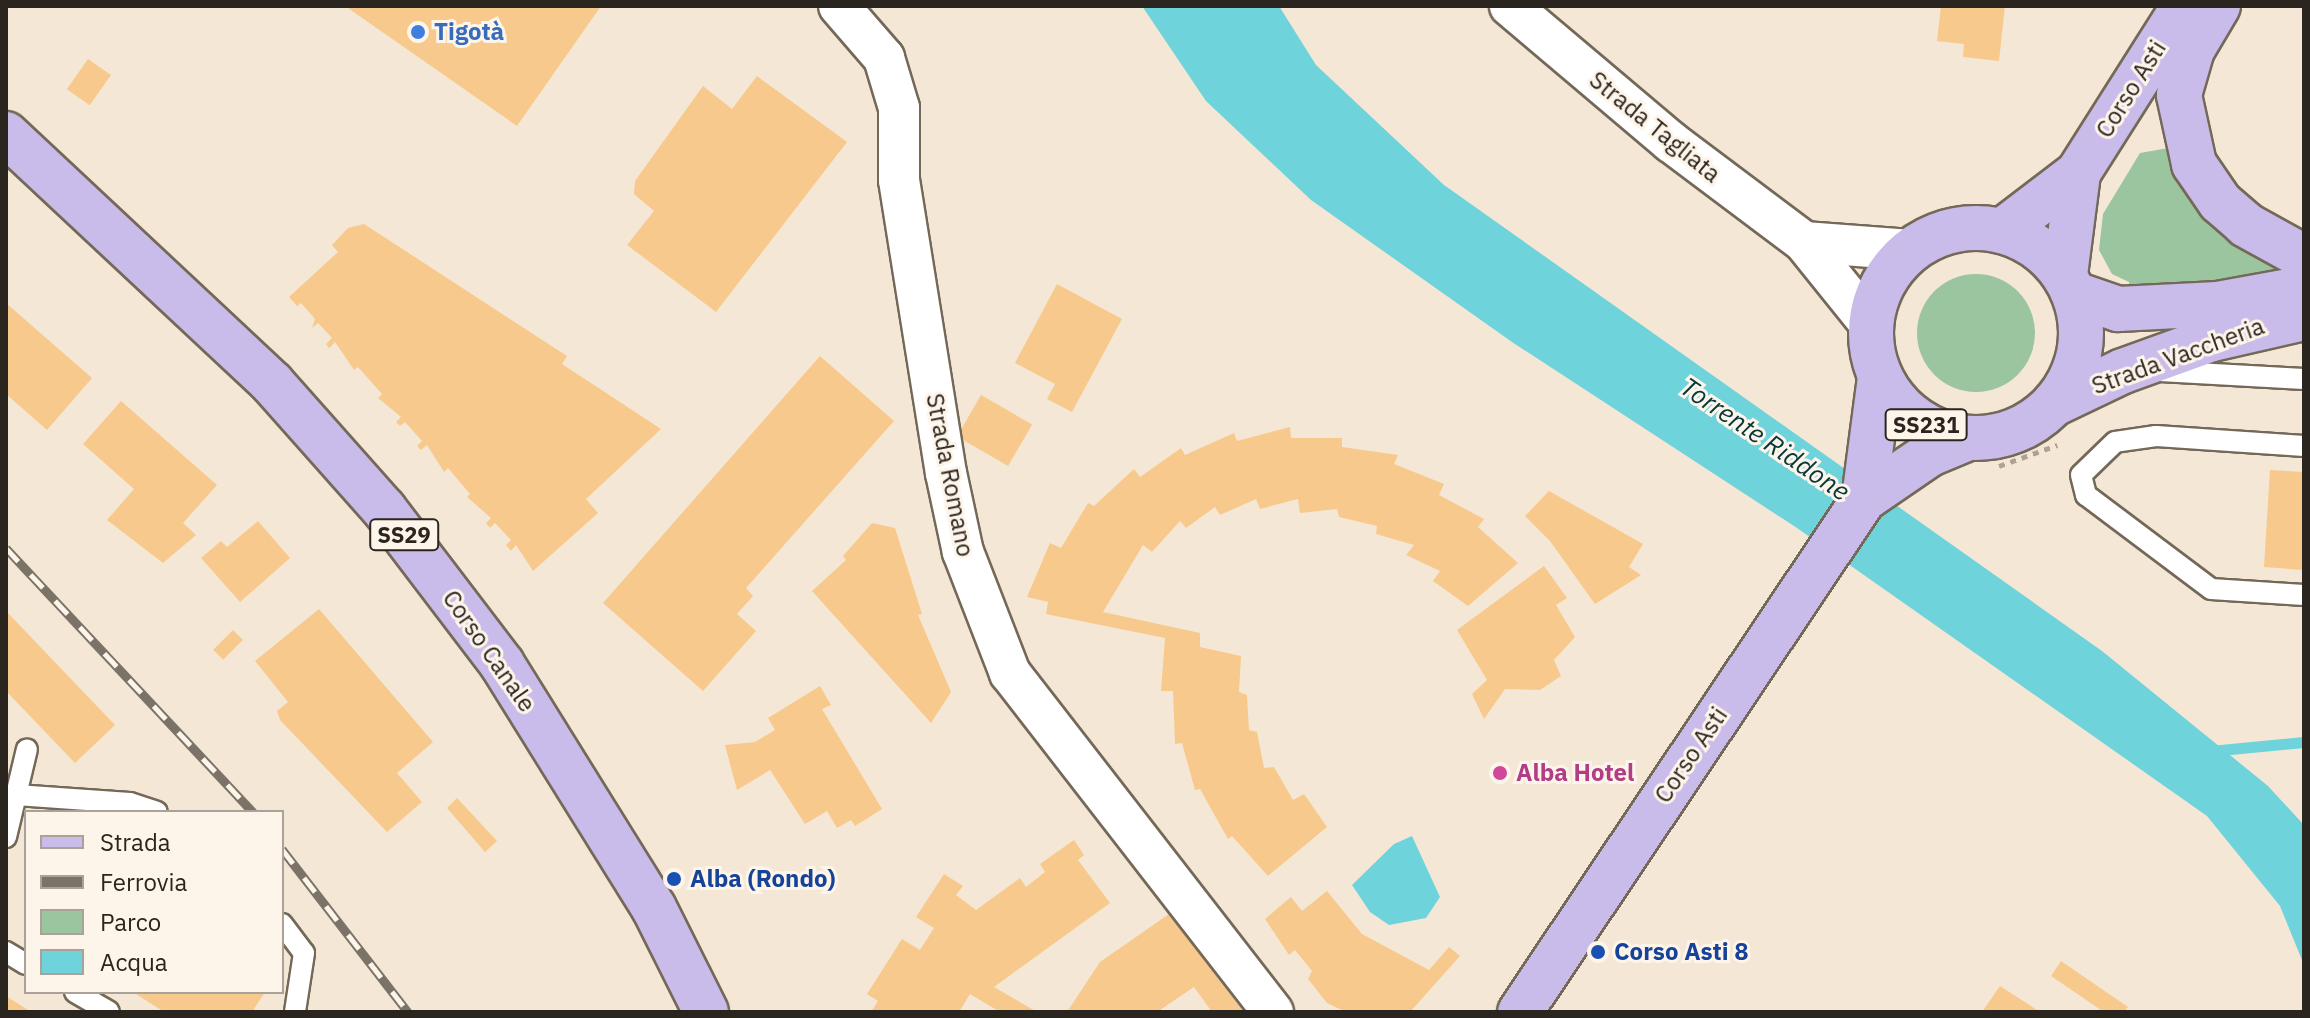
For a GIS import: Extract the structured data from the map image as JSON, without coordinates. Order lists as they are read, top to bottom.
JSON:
{
  "streets": {
    "main road": [
      "Corso Asti",
      "Strada Vaccheria",
      "SS231",
      "SS29",
      "Corso Canale"
    ],
    "street": ["Strada Tagliata", "Strada Romano"]
  },
  "crossings": [
    ["Corso Asti", "SS231"],
    ["Strada Tagliata", "Strada Vaccheria"],
    ["Strada Tagliata", "SS231"],
    ["Strada Vaccheria", "SS231"]
  ],
  "water": ["Torrente Riddone"],
  "places": [
    "Tigotà",
    "Alba Hotel",
    "Alba (Rondo)",
    "Corso Asti 8"
  ],
  "legend": [
    "Strada",
    "Ferrovia",
    "Parco",
    "Acqua"
  ]
}
